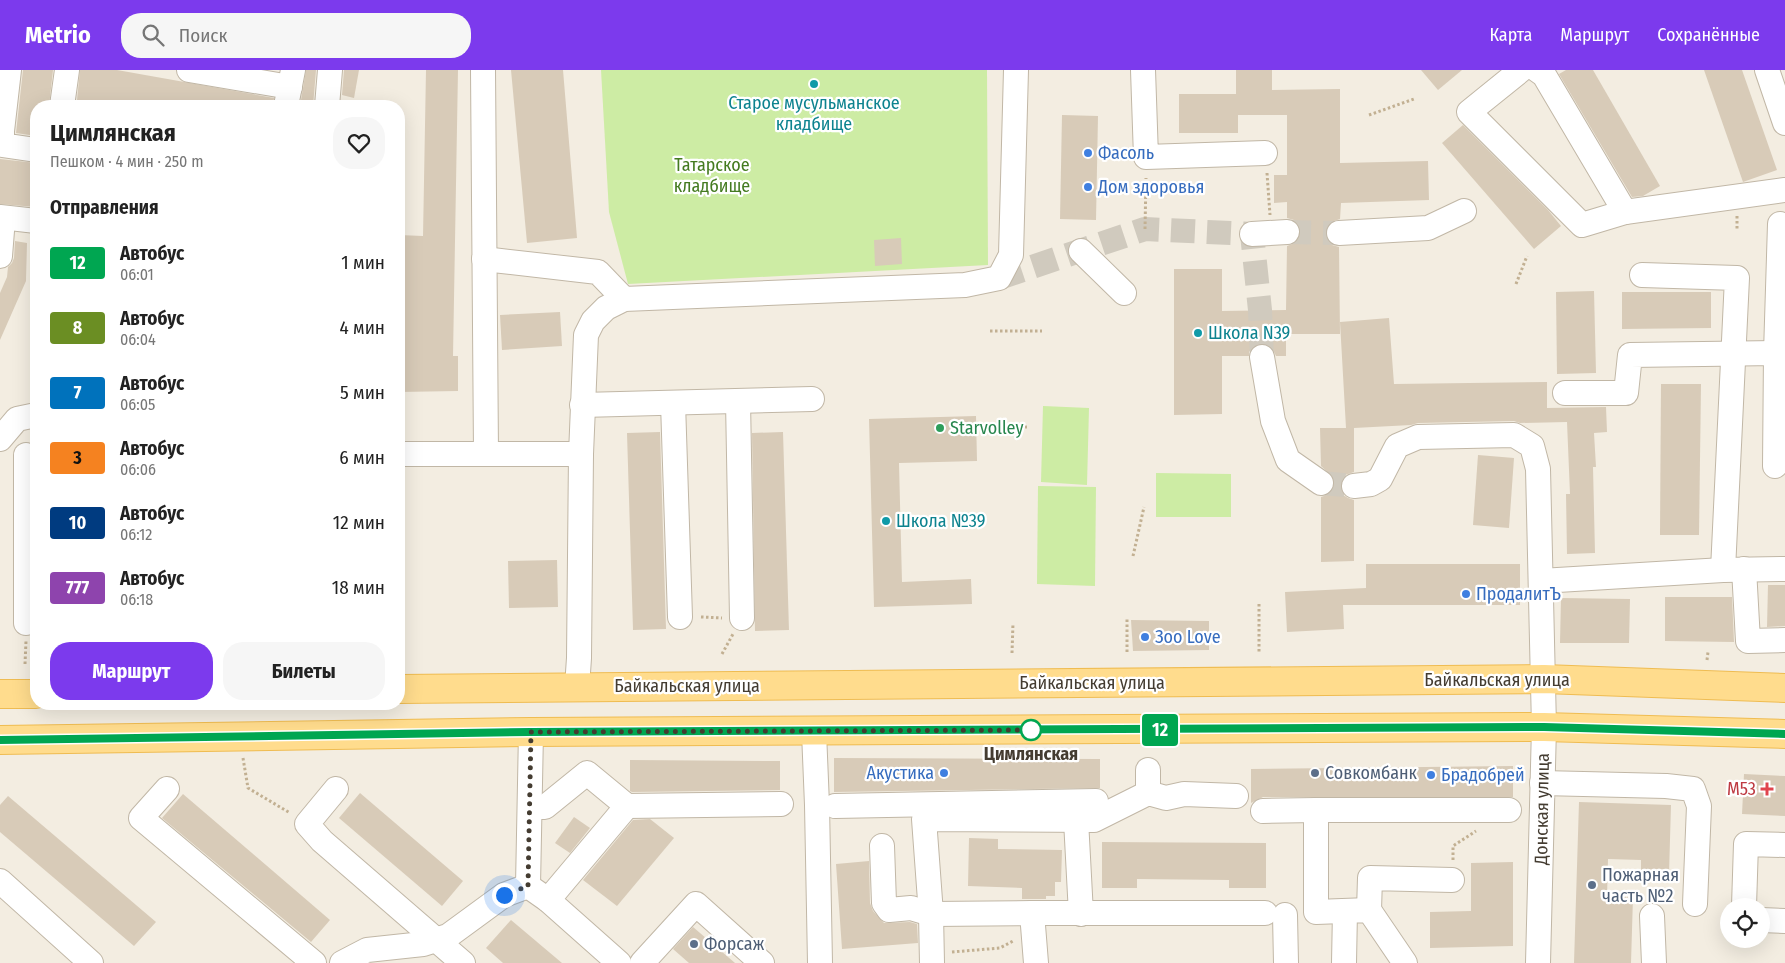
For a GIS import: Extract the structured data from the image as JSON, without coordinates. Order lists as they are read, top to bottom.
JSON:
{
  "streets": {
    "main road": ["Байкальская улица"],
    "street": ["Донская улица"]
  },
  "crossings": [
    ["Байкальская улица", "Донская улица"]
  ],
  "parks": ["Татарское кладбище"],
  "places": {
    "other": [
      "Старое мусульманское кладбище",
      "Фасоль",
      "Дом здоровья",
      "Школа N39",
      "Starvolley",
      "Школа №39",
      "ПродалитЪ",
      "Зоо Love",
      "Цимлянская",
      "Акустика",
      "Совкомбанк",
      "Брадобрей",
      "Пожарная часть №2",
      "Форсаж"
    ],
    "health": ["М53"]
  },
  "lines": ["bus line 12"],
  "page": {
    "header": "Metrio",
    "search": "Поиск",
    "nav": ["Карта", "Маршрут", "Сохранённые"],
    "on_map": "12",
    "heading": [
      ["Цимлянская", "Пешком · 4 мин · 250 m"],
      "Отправления"
    ],
    "list": [
      {
        "mark": "12",
        "name": "Автобус",
        "note": "06:01",
        "value": "1 мин"
      },
      {
        "mark": "8",
        "name": "Автобус",
        "note": "06:04",
        "value": "4 мин"
      },
      {
        "mark": "7",
        "name": "Автобус",
        "note": "06:05",
        "value": "5 мин"
      },
      {
        "mark": "3",
        "name": "Автобус",
        "note": "06:06",
        "value": "6 мин"
      },
      {
        "mark": "10",
        "name": "Автобус",
        "note": "06:12",
        "value": "12 мин"
      },
      {
        "mark": "777",
        "name": "Автобус",
        "note": "06:18",
        "value": "18 мин"
      }
    ],
    "buttons": ["Маршрут", "Билеты"]
  }
}
